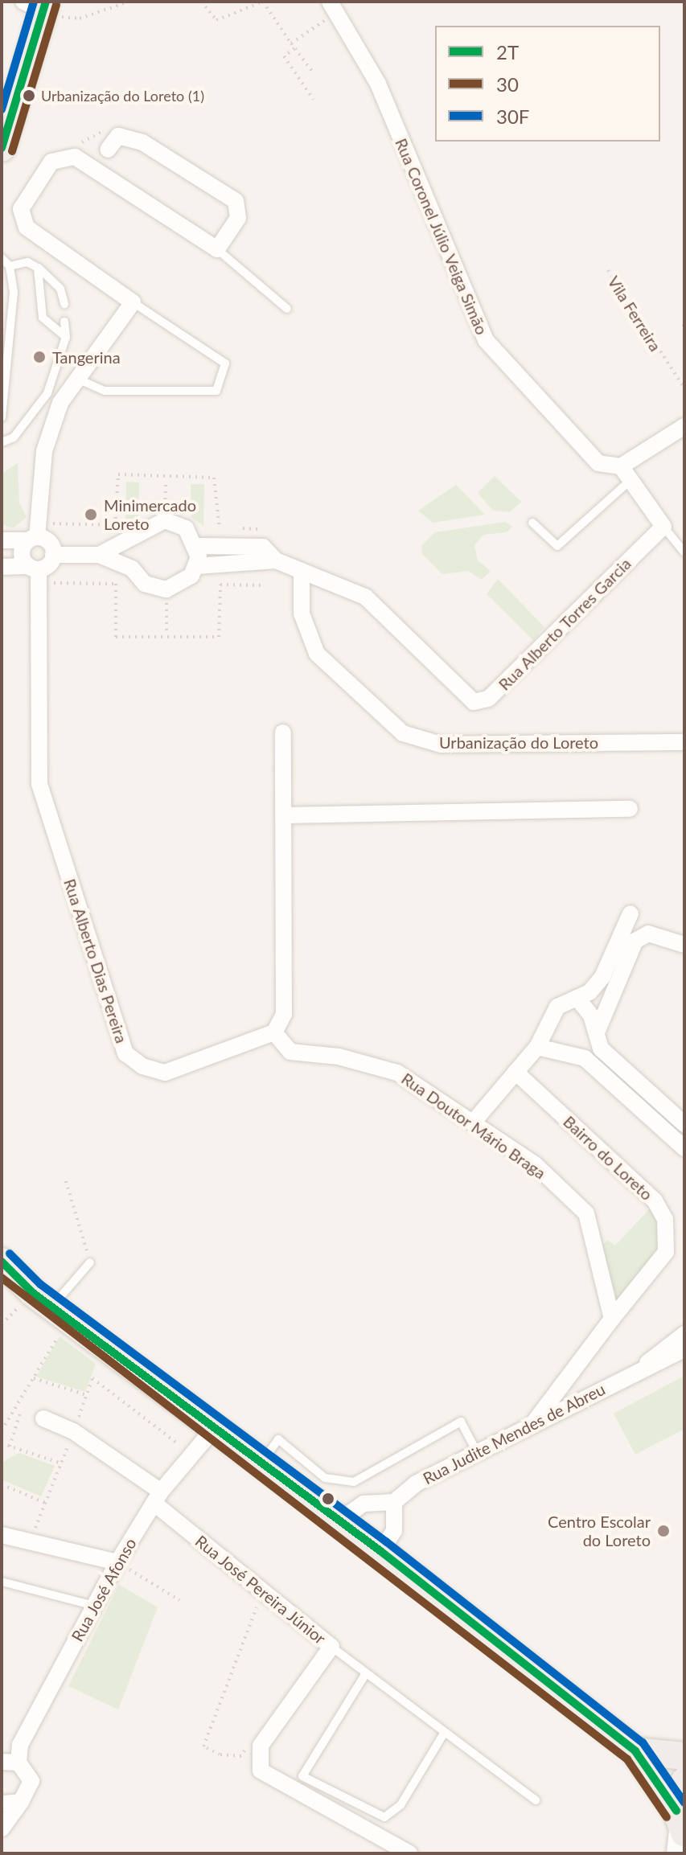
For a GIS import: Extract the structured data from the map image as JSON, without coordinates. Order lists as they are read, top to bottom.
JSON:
{
  "streets": {
    "street": [
      "Rua Coronel Júlio Veiga Simão",
      "Rua Alberto Torres Garcia",
      "Urbanização do Loreto",
      "Rua Alberto Dias Pereira",
      "Rua Doutor Mário Braga",
      "Bairro do Loreto",
      "Rua Judite Mendes de Abreu",
      "Rua José Afonso",
      "Rua José Pereira Júnior"
    ],
    "path": ["Vila Ferreira"]
  },
  "crossings": [
    ["Rua Alberto Torres Garcia", "Urbanização do Loreto"],
    ["Rua Alberto Dias Pereira", "Rua Doutor Mário Braga"],
    ["Rua Doutor Mário Braga", "Bairro do Loreto"],
    ["Rua José Afonso", "Rua José Pereira Júnior"]
  ],
  "places": [
    "Urbanização do Loreto (1)",
    "Tangerina",
    "Minimercado Loreto",
    "Centro Escolar do Loreto"
  ],
  "lines": ["transit line 2T", "transit line 30F", "transit line 30"],
  "legend": ["2T", "30", "30F"]
}
